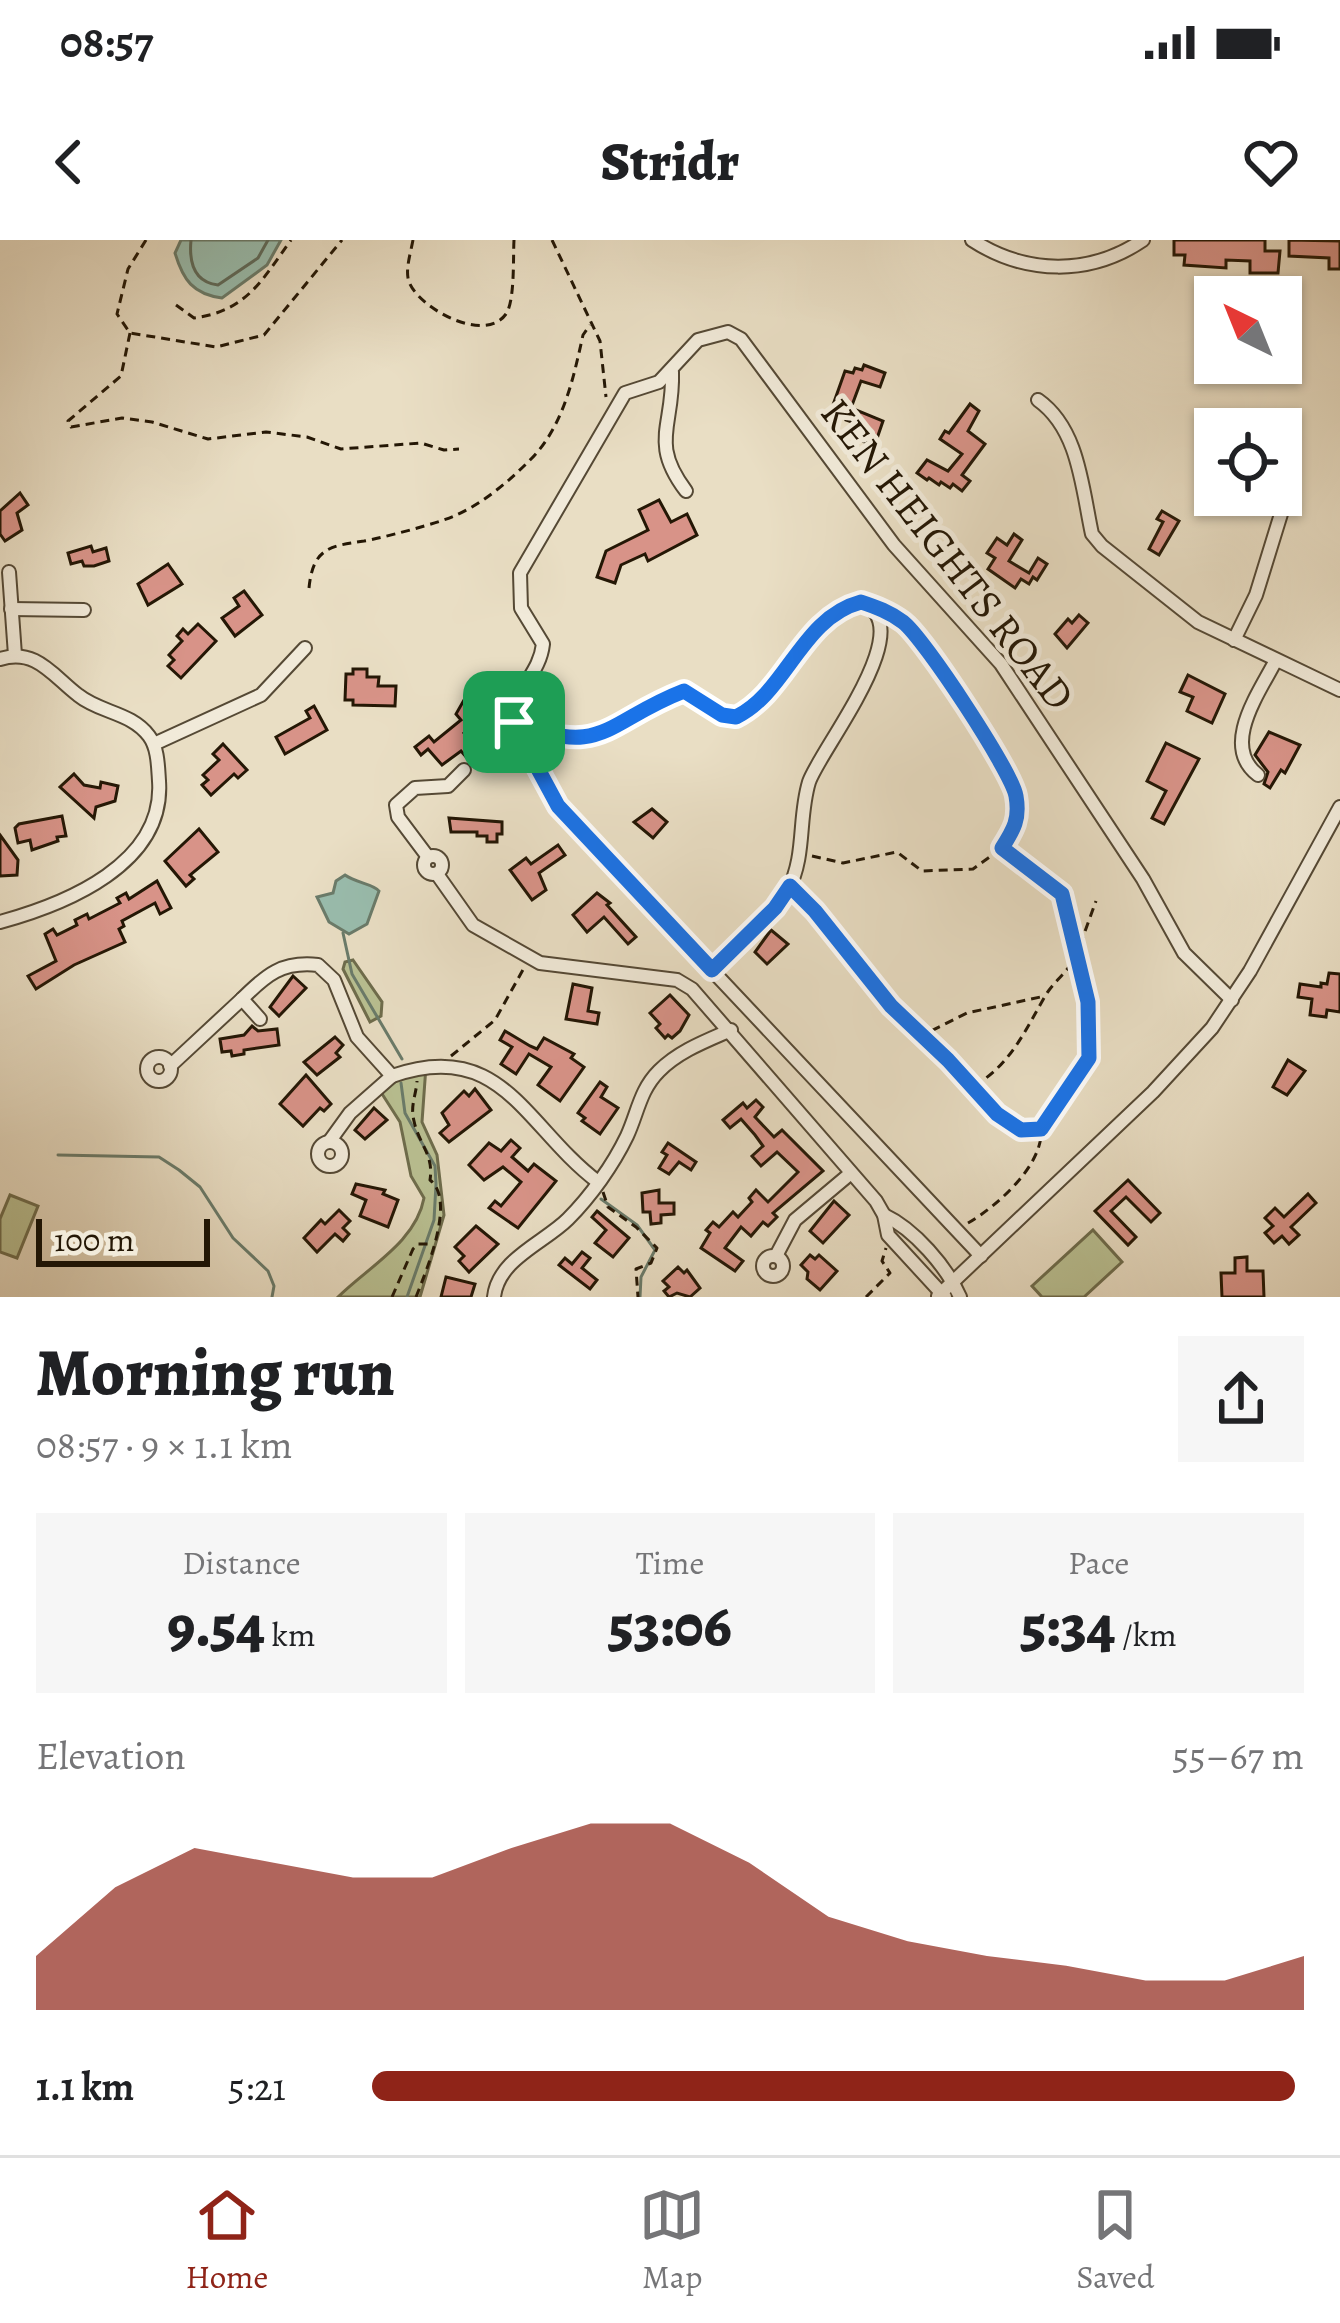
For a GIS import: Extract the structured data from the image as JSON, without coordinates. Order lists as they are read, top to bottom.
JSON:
{
  "streets": {
    "street": ["KEN HEIGHTS ROAD"]
  },
  "scale_bar": "100 m",
  "north": "top left",
  "page": {
    "status": "08:57",
    "header": "Stridr",
    "scale": "100 m",
    "heading": ["Morning run", "08:57 · 9 × 1.1 km"],
    "stats": [
      ["Distance", "9.54 km"],
      ["Time", "53:06"],
      ["Pace", "5:34 /km"]
    ],
    "chart": ["Elevation", "55–67 m"],
    "list": [
      {
        "name": "1.1 km",
        "note": "5:21"
      }
    ],
    "tabs": ["Home", "Map", "Saved"]
  }
}
